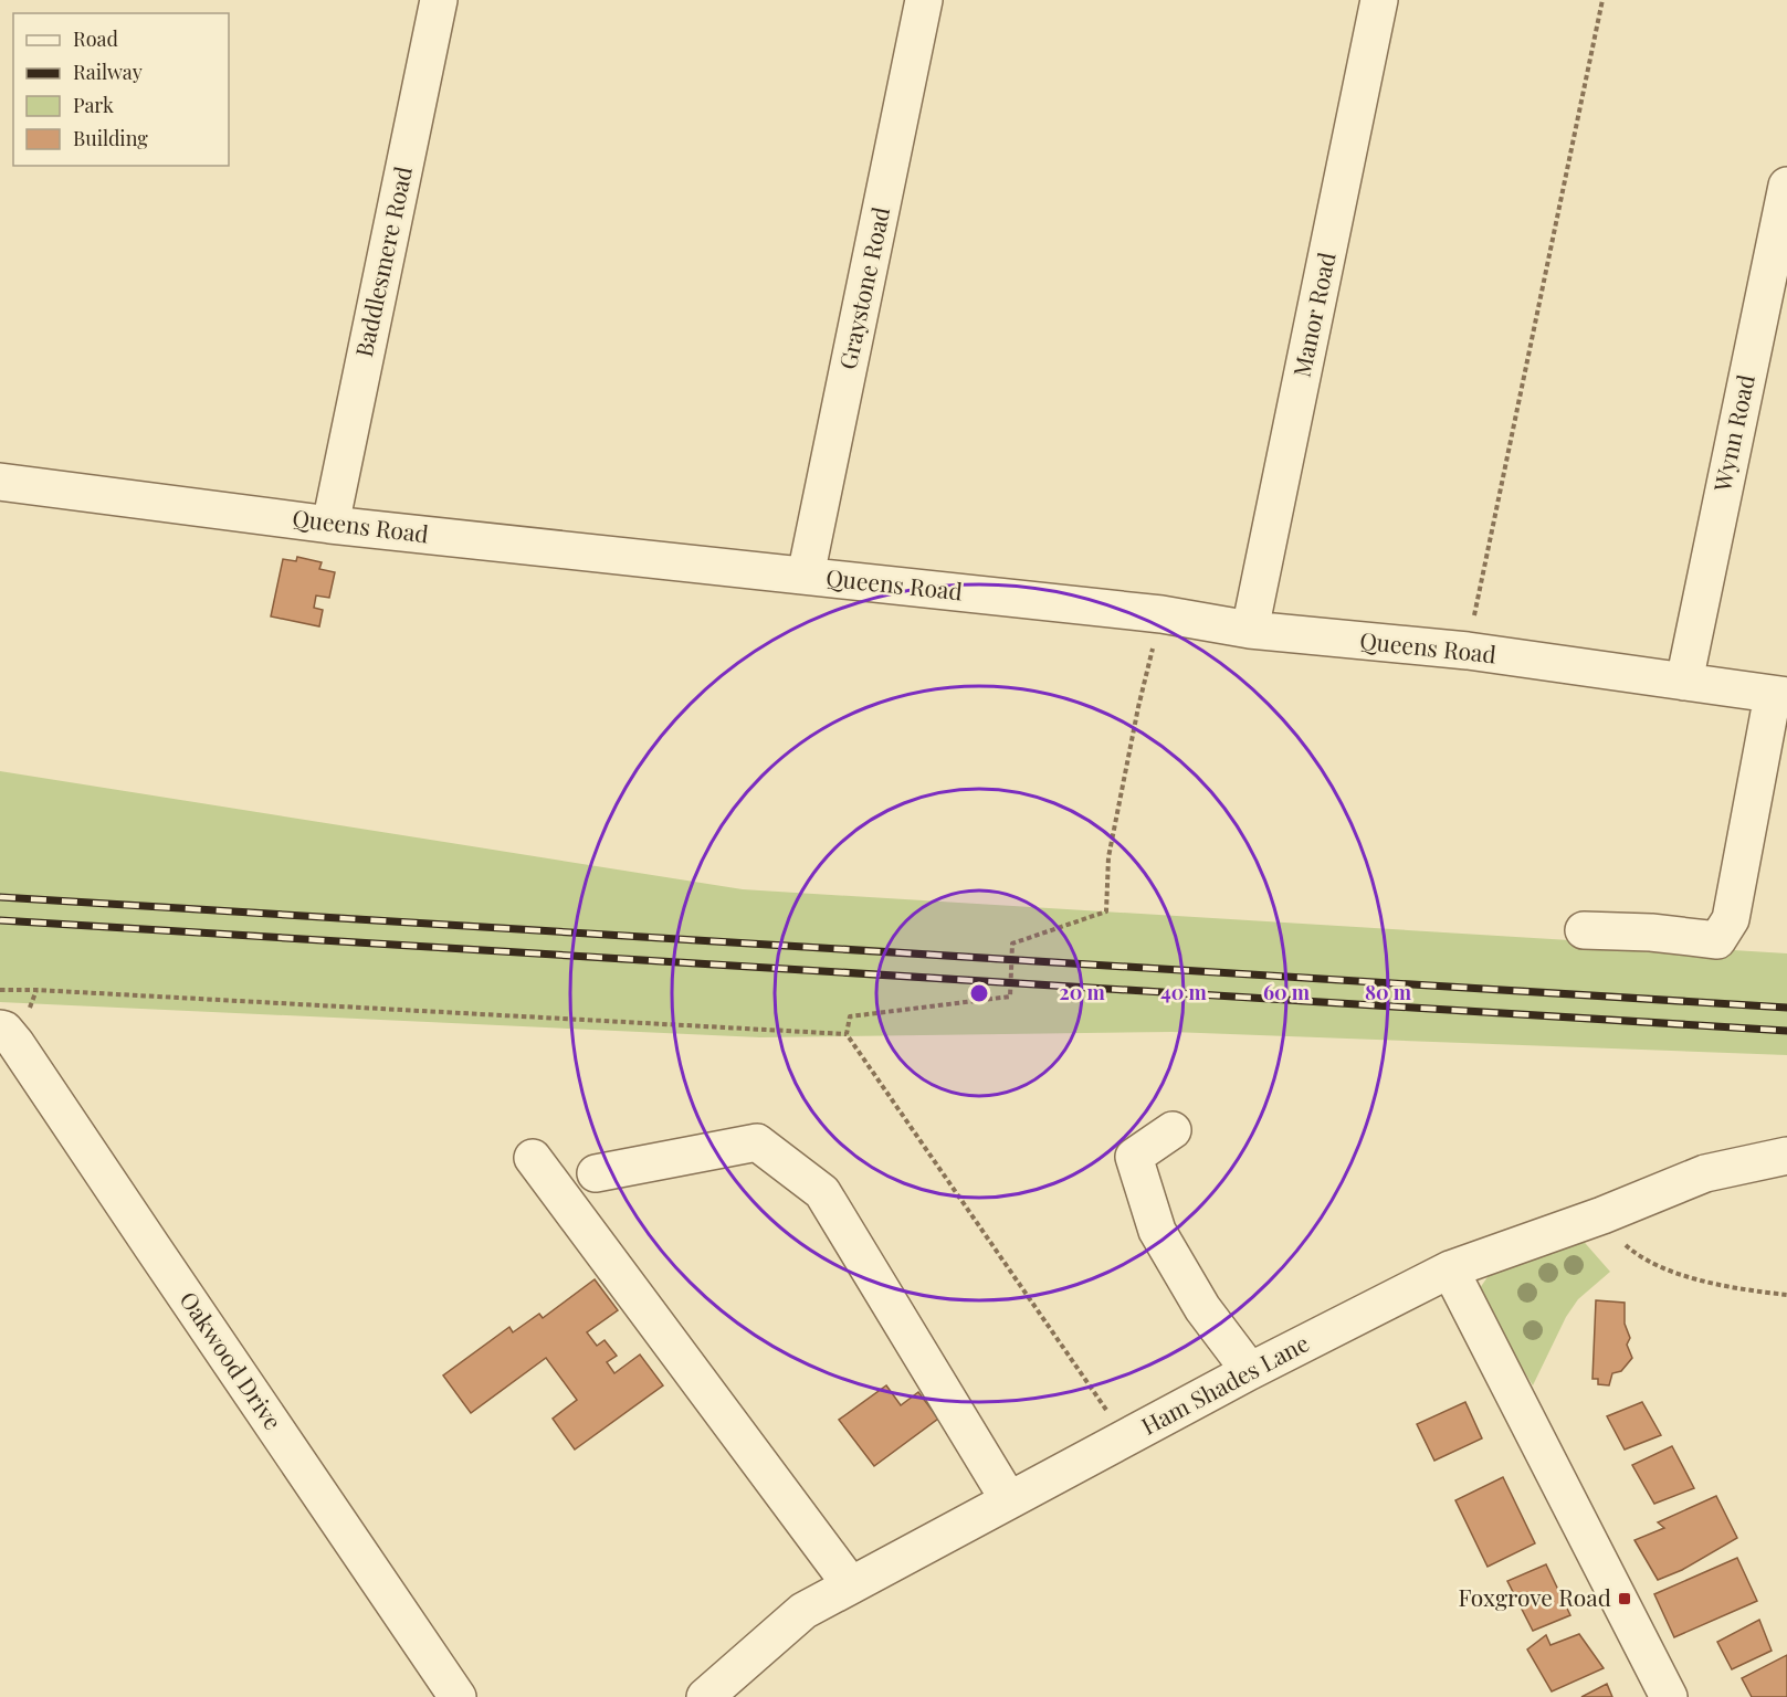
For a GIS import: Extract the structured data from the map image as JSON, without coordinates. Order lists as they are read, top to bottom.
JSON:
{
  "streets": {
    "street": [
      "Baddlesmere Road",
      "Graystone Road",
      "Manor Road",
      "Wynn Road",
      "Queens Road",
      "Oakwood Drive",
      "Ham Shades Lane"
    ]
  },
  "crossings": [
    ["Baddlesmere Road", "Queens Road"],
    ["Graystone Road", "Queens Road"],
    ["Manor Road", "Queens Road"],
    ["Wynn Road", "Queens Road"]
  ],
  "places": {
    "transit": ["Foxgrove Road"]
  },
  "legend": [
    "Road",
    "Railway",
    "Park",
    "Building"
  ],
  "rings": [
    "20 m",
    "40 m",
    "60 m",
    "80 m"
  ]
}
